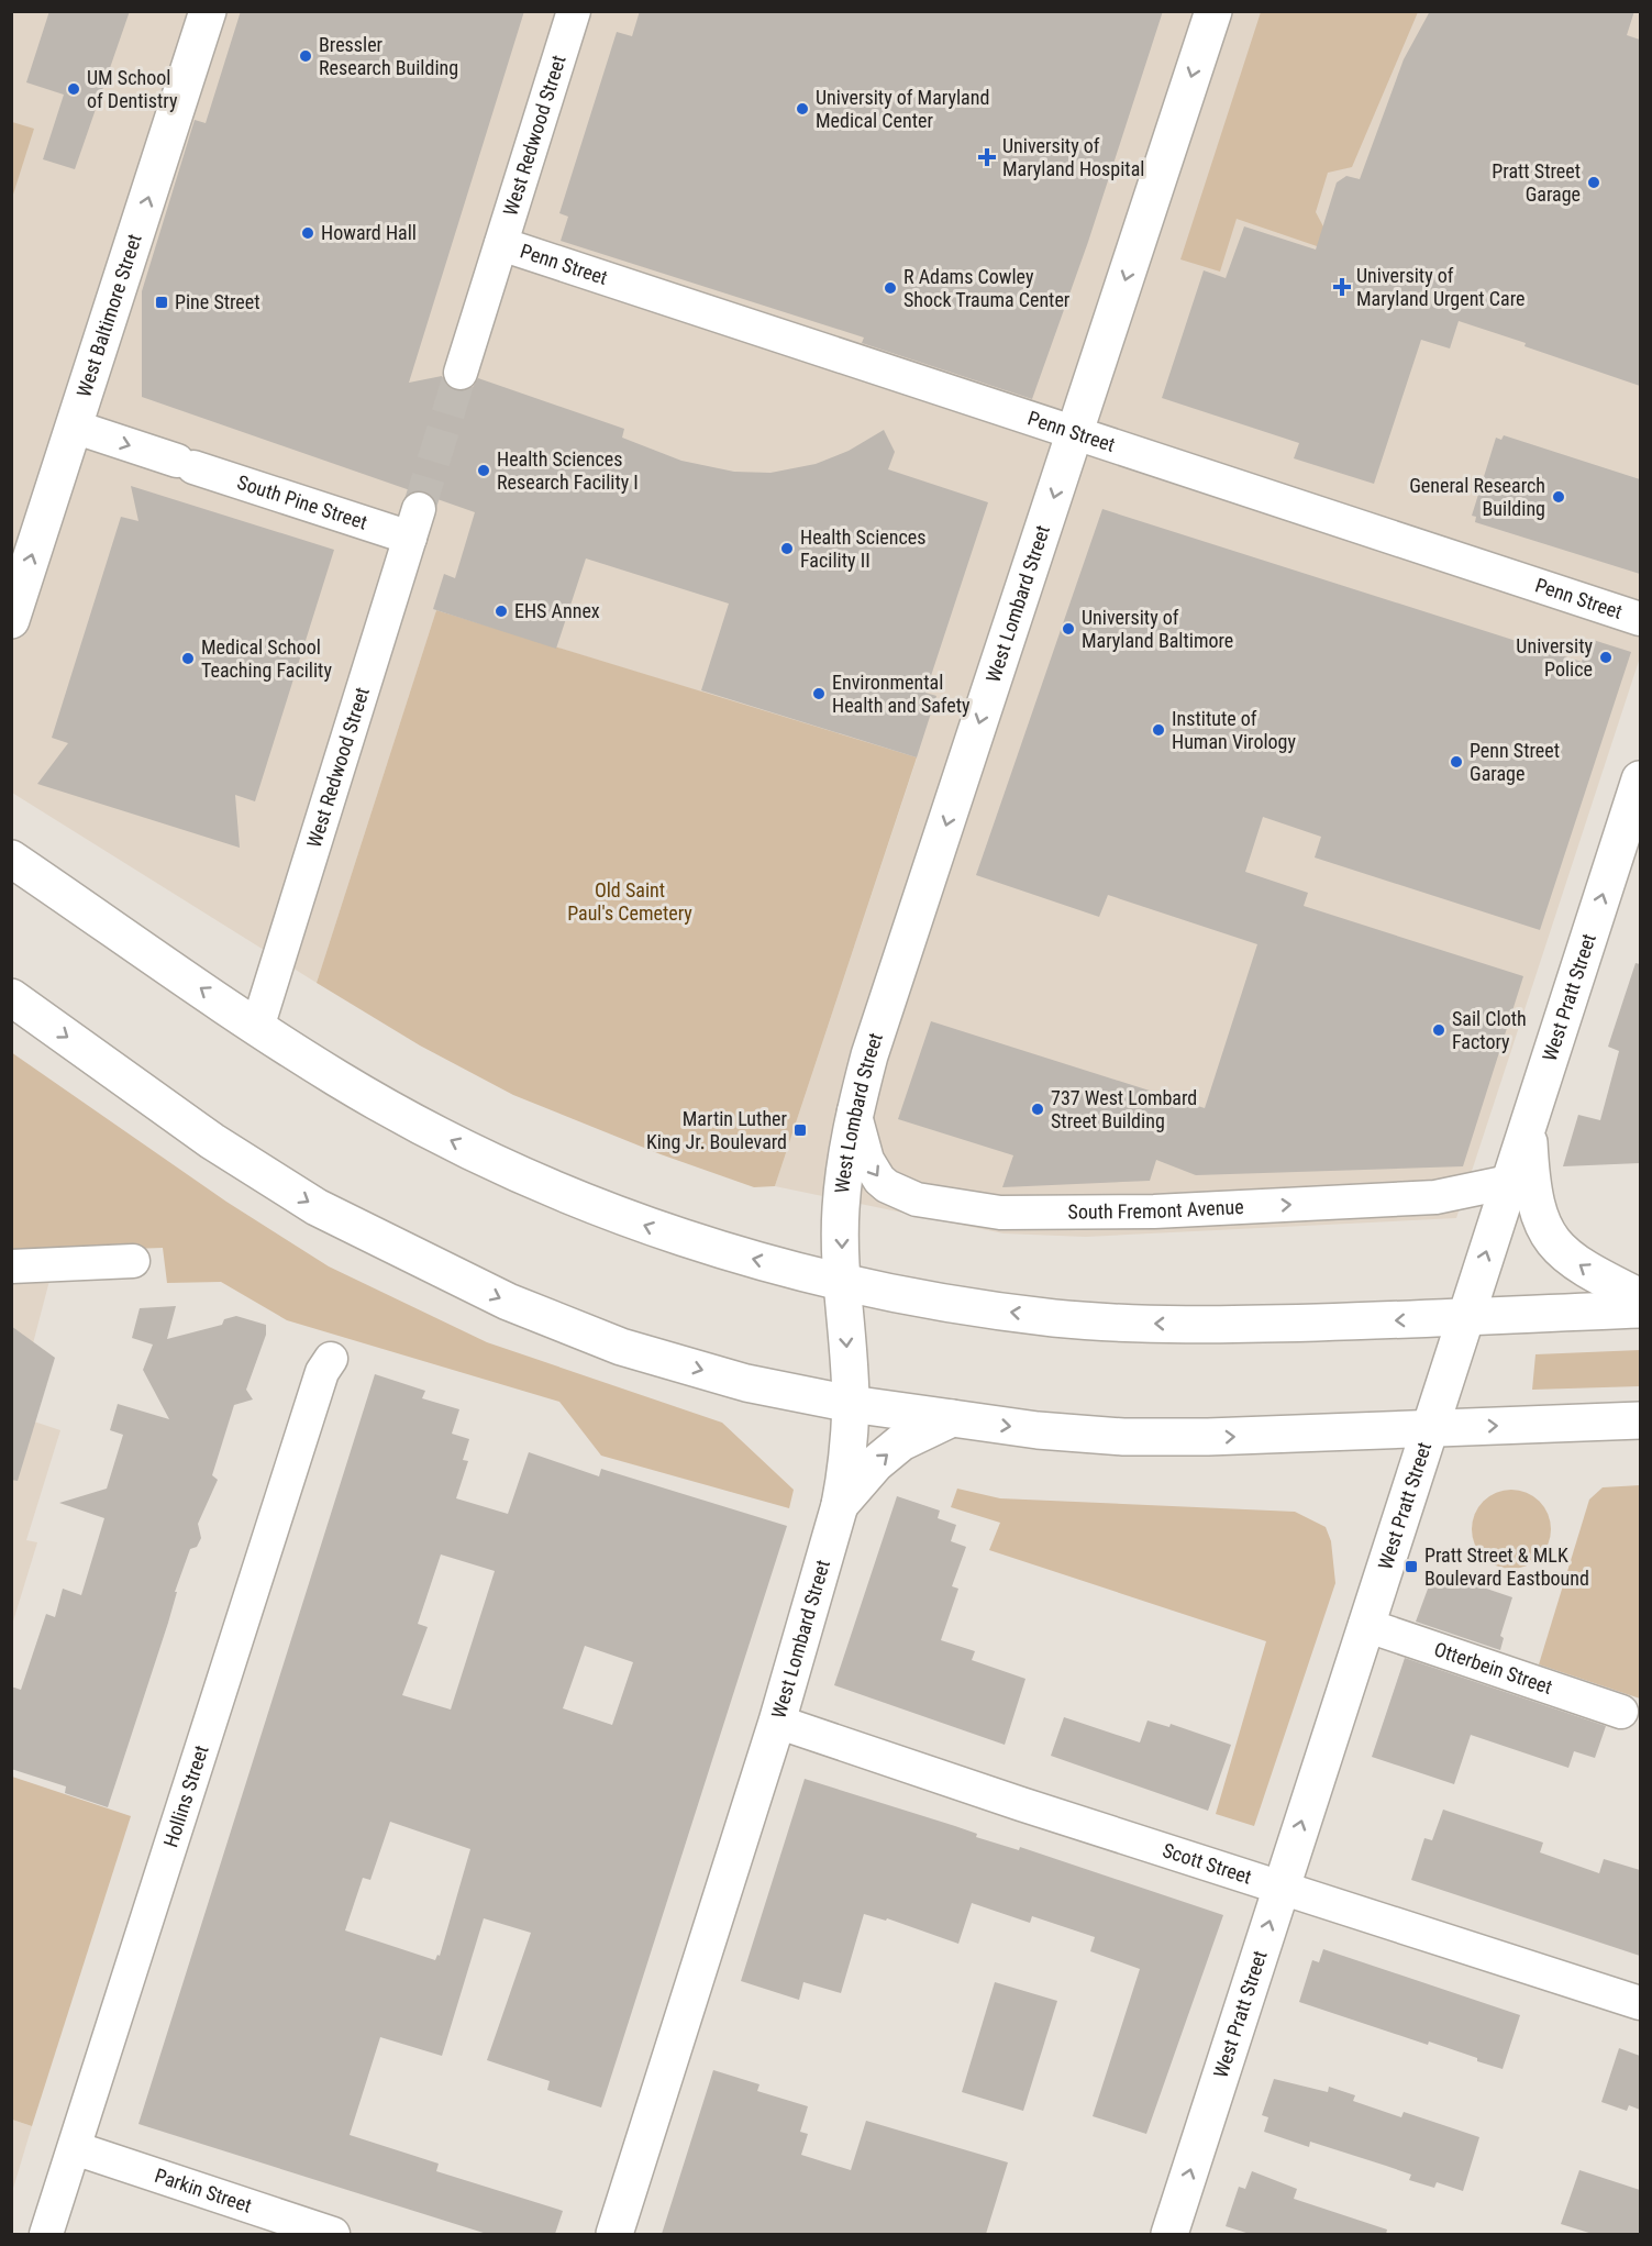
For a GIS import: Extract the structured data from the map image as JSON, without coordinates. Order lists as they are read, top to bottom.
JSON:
{
  "streets": {
    "main road": ["West Baltimore Street", "West Lombard Street", "West Pratt Street"],
    "street": [
      "West Redwood Street",
      "Penn Street",
      "South Pine Street",
      "South Fremont Avenue",
      "Otterbein Street",
      "Hollins Street",
      "Scott Street",
      "Parkin Street"
    ]
  },
  "crossings": [
    ["West Redwood Street", "Penn Street"],
    ["West Redwood Street", "South Pine Street"],
    ["Penn Street", "West Lombard Street"],
    ["West Baltimore Street", "South Pine Street"],
    ["West Lombard Street", "South Fremont Avenue"],
    ["West Lombard Street", "Scott Street"],
    ["West Pratt Street", "South Fremont Avenue"],
    ["West Pratt Street", "Otterbein Street"],
    ["West Pratt Street", "Scott Street"],
    ["Hollins Street", "Parkin Street"]
  ],
  "one_way": [
    "West Baltimore Street",
    "South Pine Street",
    "West Lombard Street",
    "West Pratt Street",
    "South Fremont Avenue"
  ],
  "parks": ["Old Saint Paul's Cemetery"],
  "places": {
    "other": [
      "Bressler Research Building",
      "UM School of Dentistry",
      "University of Maryland Medical Center",
      "Pratt Street Garage",
      "Howard Hall",
      "R Adams Cowley Shock Trauma Center",
      "Health Sciences Research Facility I",
      "General Research Building",
      "Health Sciences Facility II",
      "EHS Annex",
      "University of Maryland Baltimore",
      "University Police",
      "Medical School Teaching Facility",
      "Environmental Health and Safety",
      "Institute of Human Virology",
      "Penn Street Garage",
      "Sail Cloth Factory",
      "737 West Lombard Street Building"
    ],
    "health": ["University of Maryland Hospital", "University of Maryland Urgent Care"],
    "transit": ["Pine Street", "Martin Luther King Jr. Boulevard", "Pratt Street & MLK Boulevard Eastbound"]
  }
}
